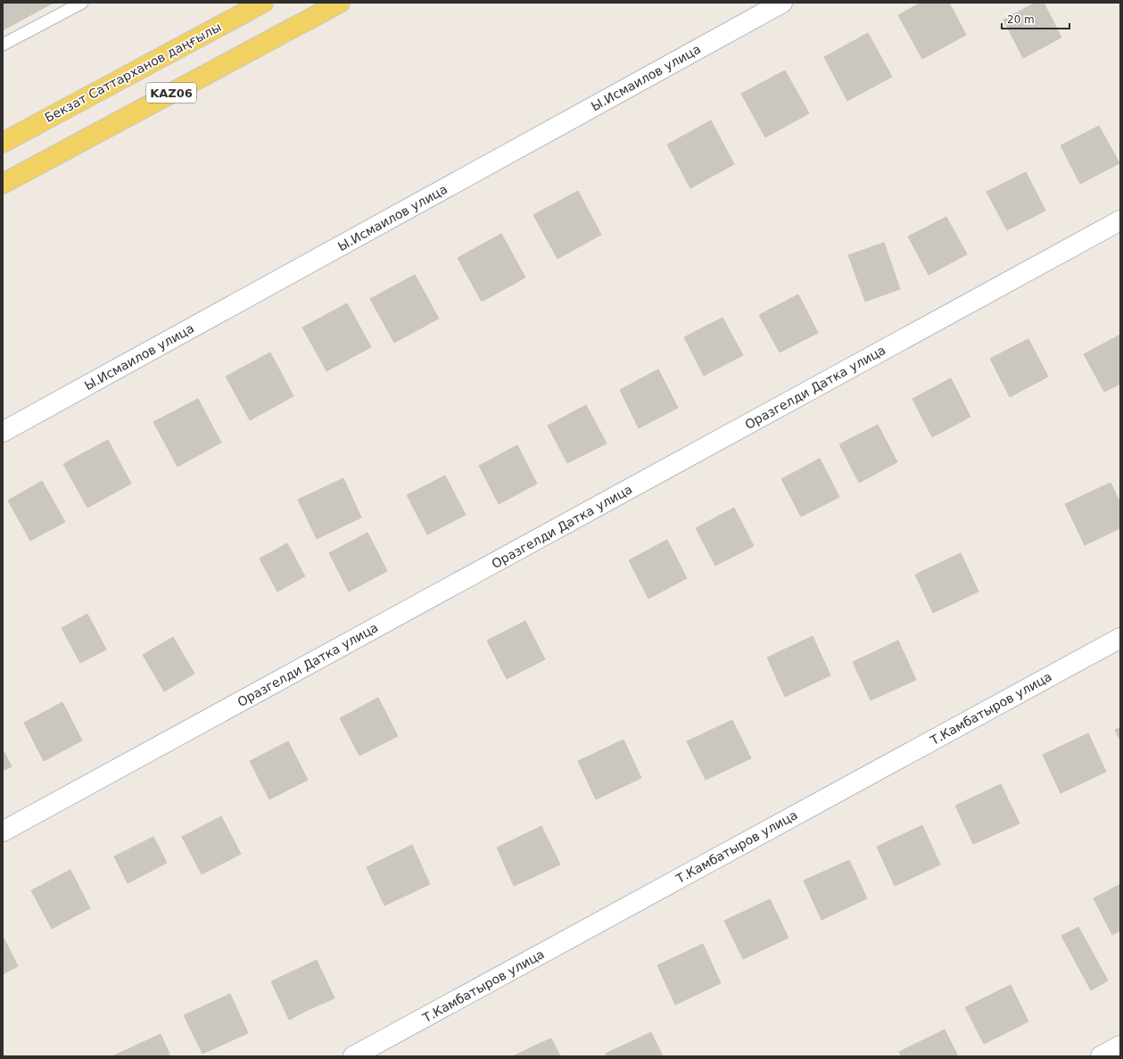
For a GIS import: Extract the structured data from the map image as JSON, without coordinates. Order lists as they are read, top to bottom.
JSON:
{
  "streets": {
    "main road": ["Бекзат Саттарханов даңғылы", "KАZ06"],
    "street": ["Ы.Исмаилов улица", "Оразгелди Датка улица", "Т.Камбатыров улица"]
  },
  "scale_bar": "20 m"
}
